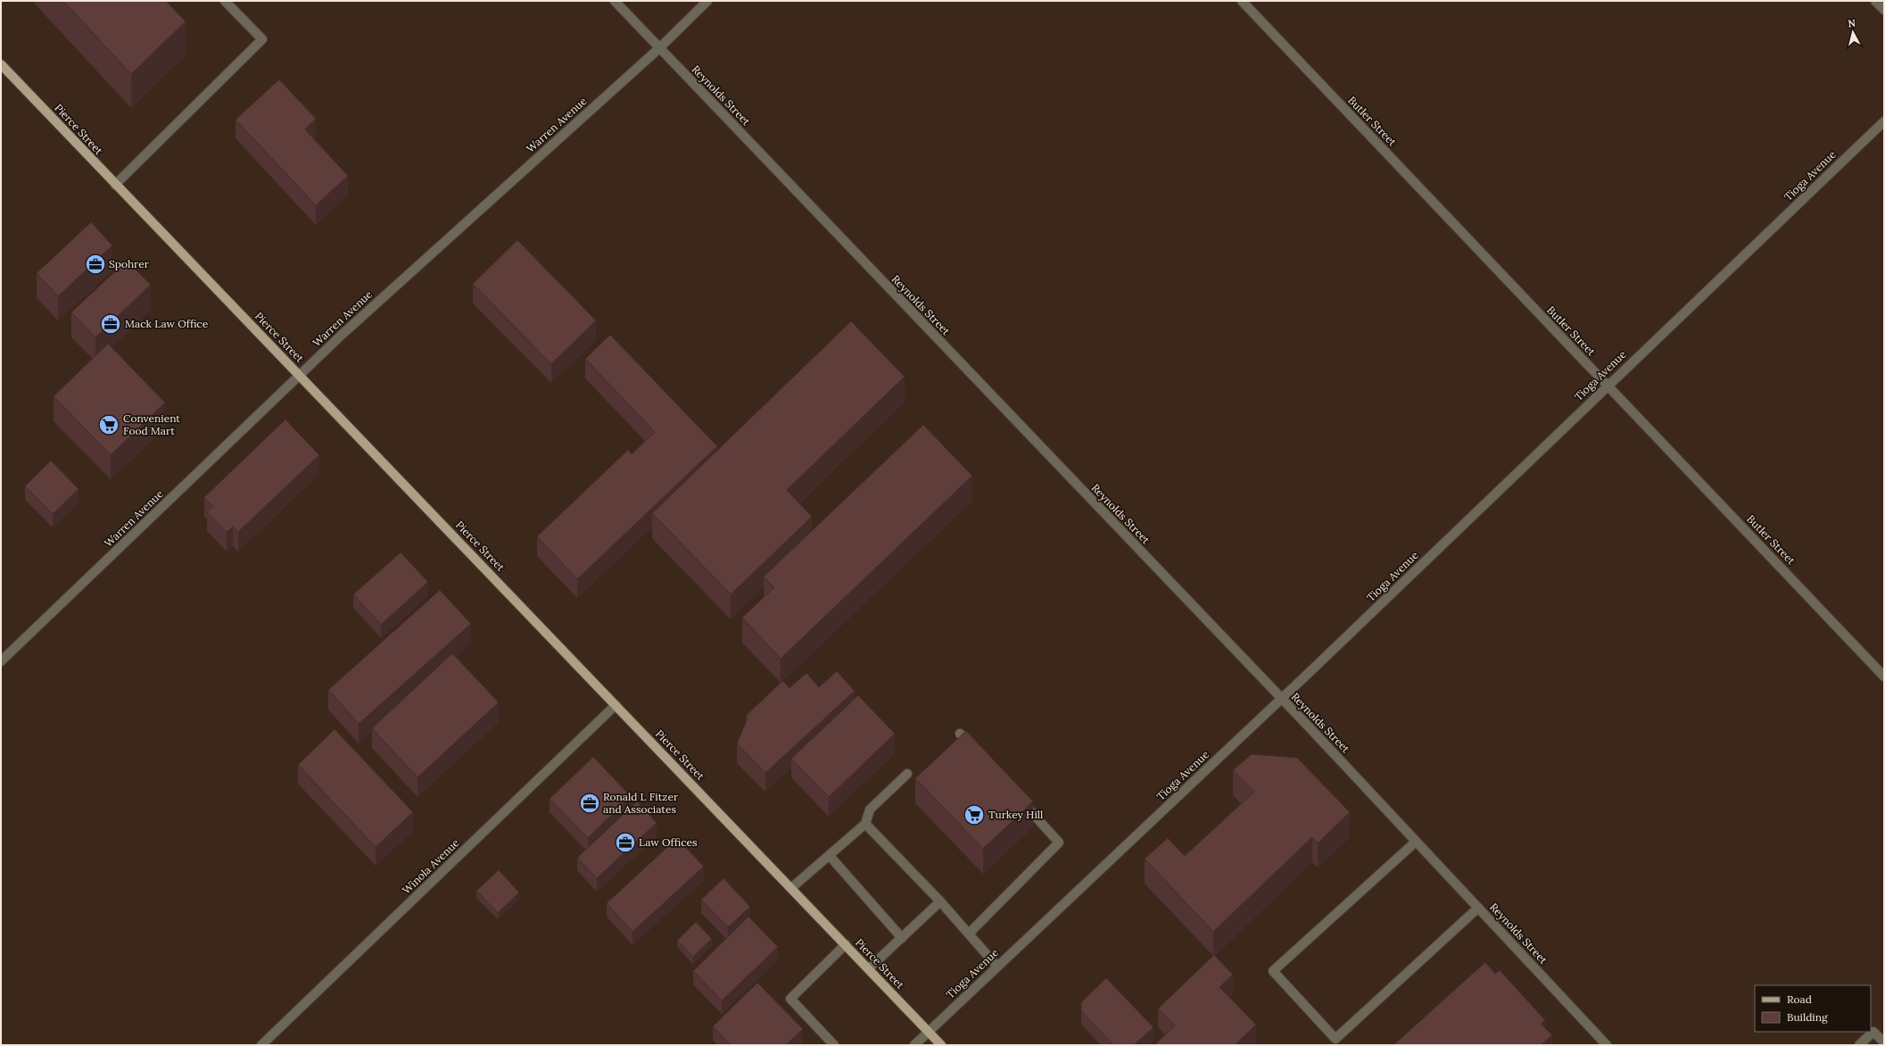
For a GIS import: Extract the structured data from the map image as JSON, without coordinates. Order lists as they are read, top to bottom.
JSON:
{
  "streets": {
    "main road": ["Pierce Street"],
    "street": [
      "Reynolds Street",
      "Butler Street",
      "Warren Avenue",
      "Tioga Avenue",
      "Winola Avenue"
    ]
  },
  "crossings": [
    ["Reynolds Street", "Warren Avenue"],
    ["Reynolds Street", "Tioga Avenue"],
    ["Butler Street", "Tioga Avenue"],
    ["Warren Avenue", "Pierce Street"],
    ["Pierce Street", "Tioga Avenue"],
    ["Pierce Street", "Winola Avenue"]
  ],
  "places": {
    "office": [
      "Spohrer",
      "Mack Law Office",
      "Ronald L Fitzer and Associates",
      "Law Offices"
    ],
    "supermarket": ["Convenient Food Mart", "Turkey Hill"]
  },
  "legend": ["Road", "Building"],
  "north": "top"
}
